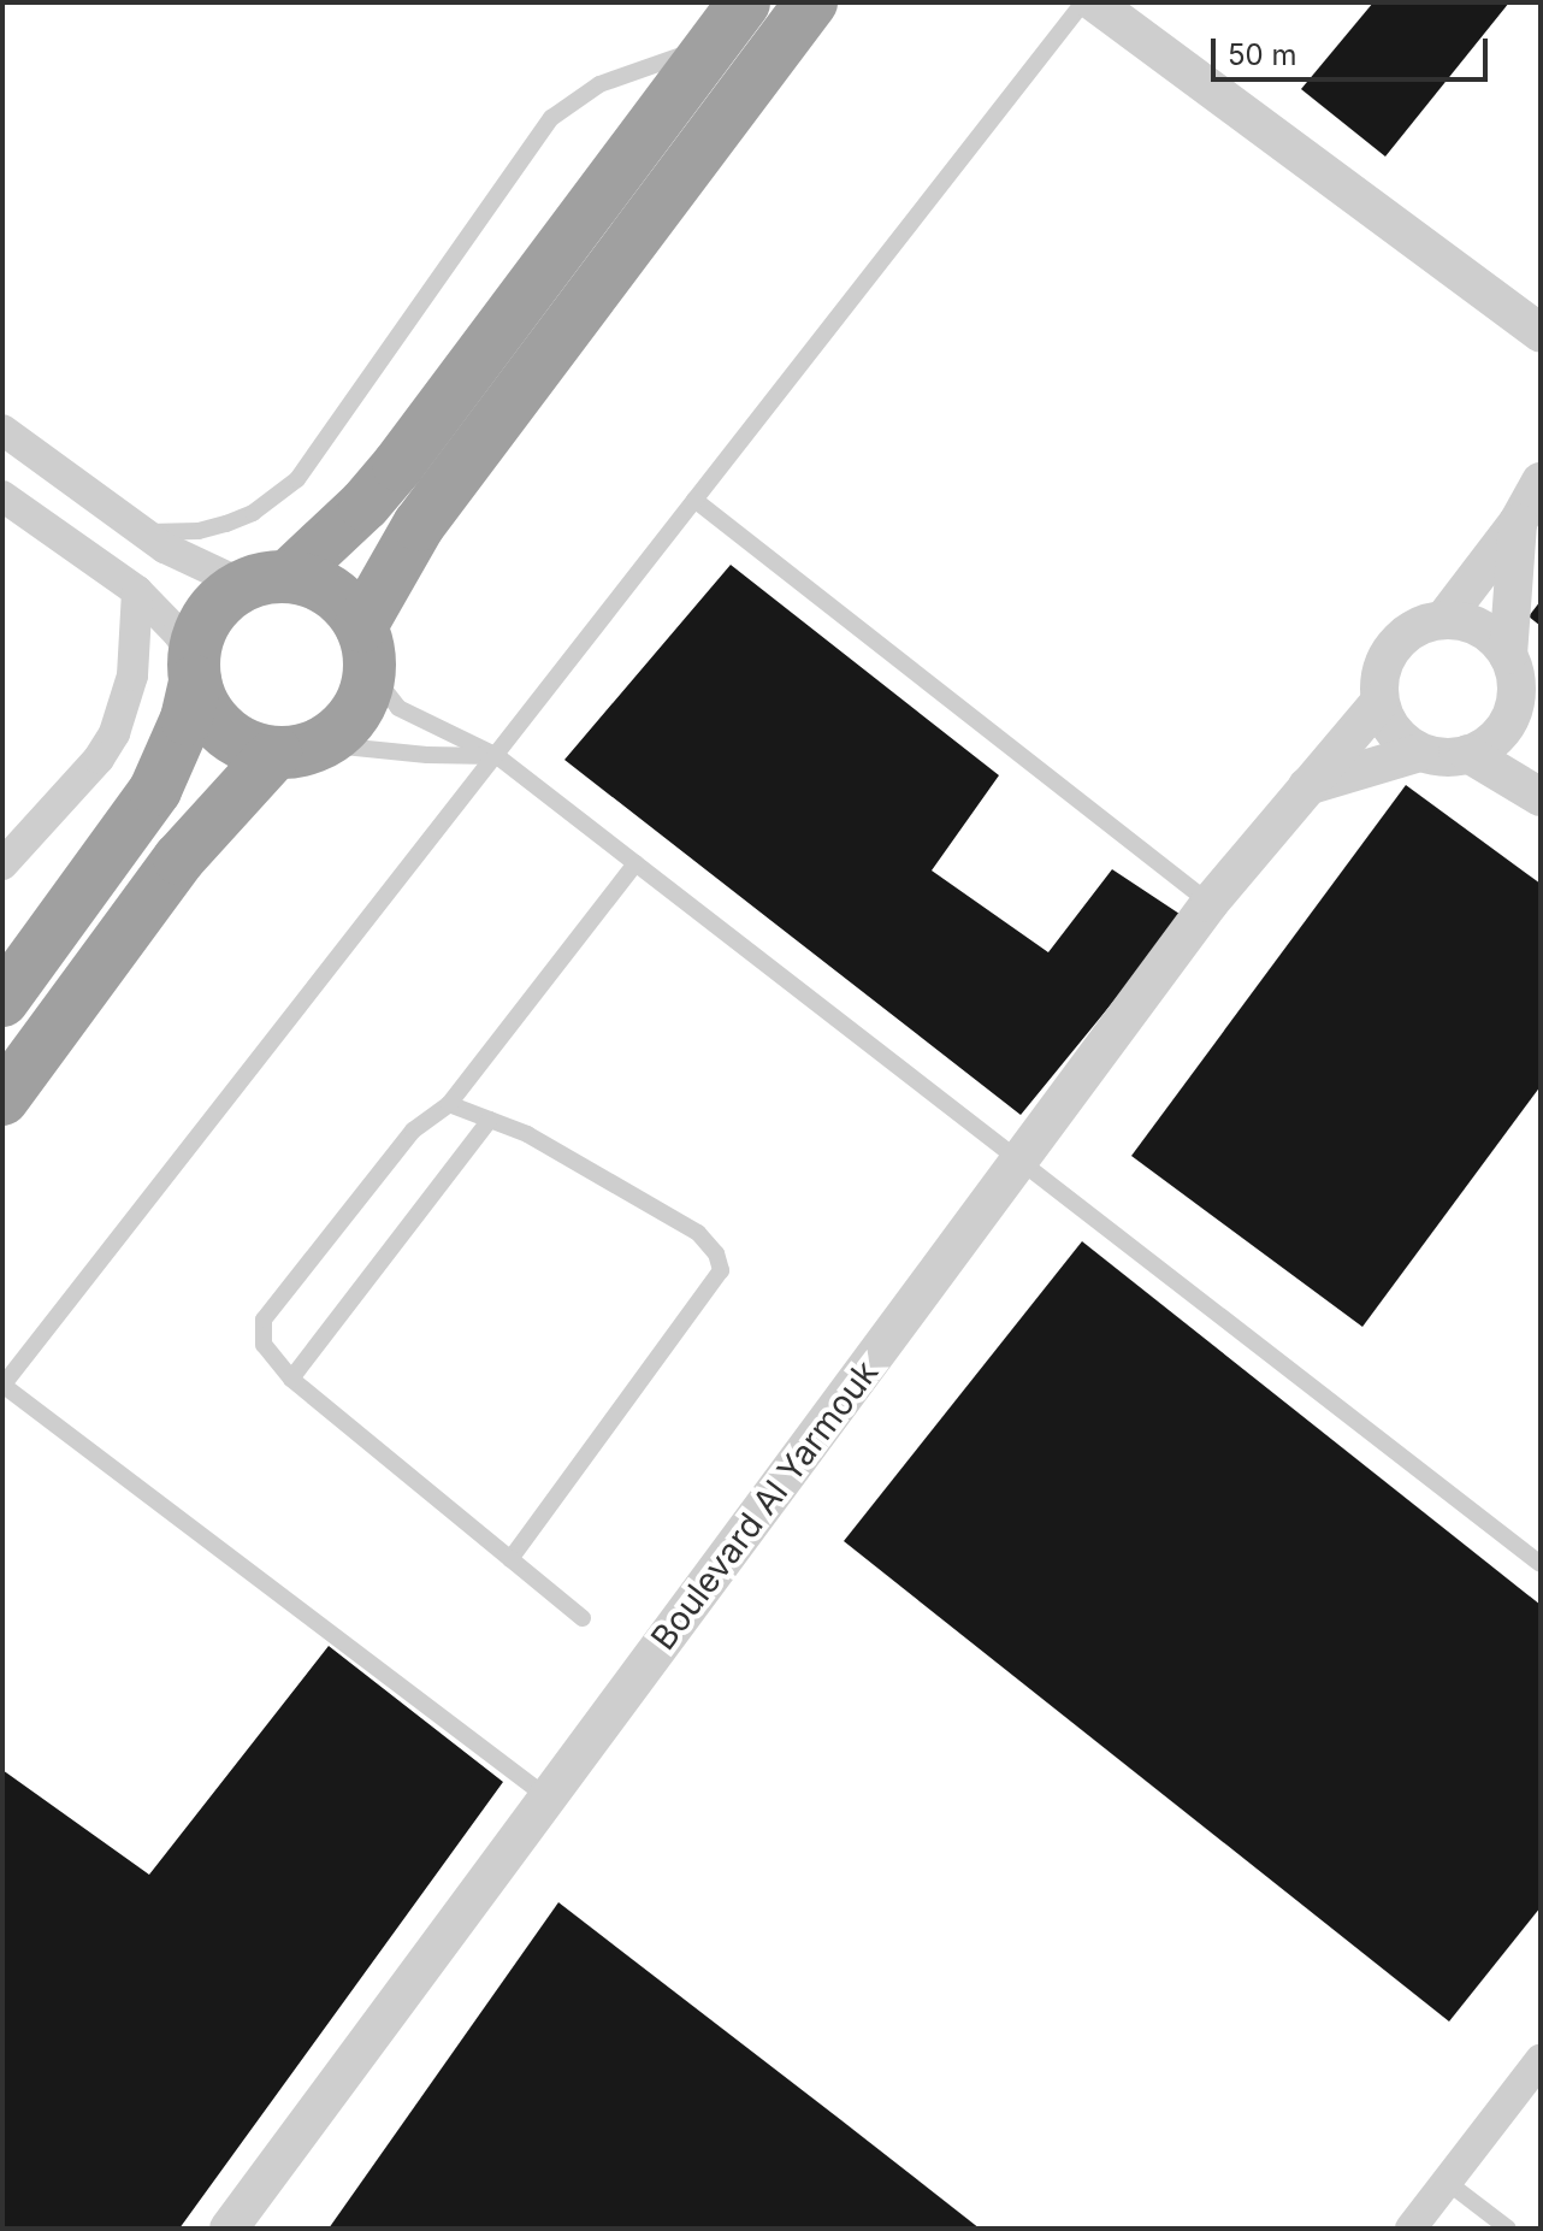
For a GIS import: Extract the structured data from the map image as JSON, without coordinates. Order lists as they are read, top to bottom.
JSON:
{
  "streets": {
    "street": ["Boulevard Al Yarmouk"]
  },
  "scale_bar": "50 m"
}
